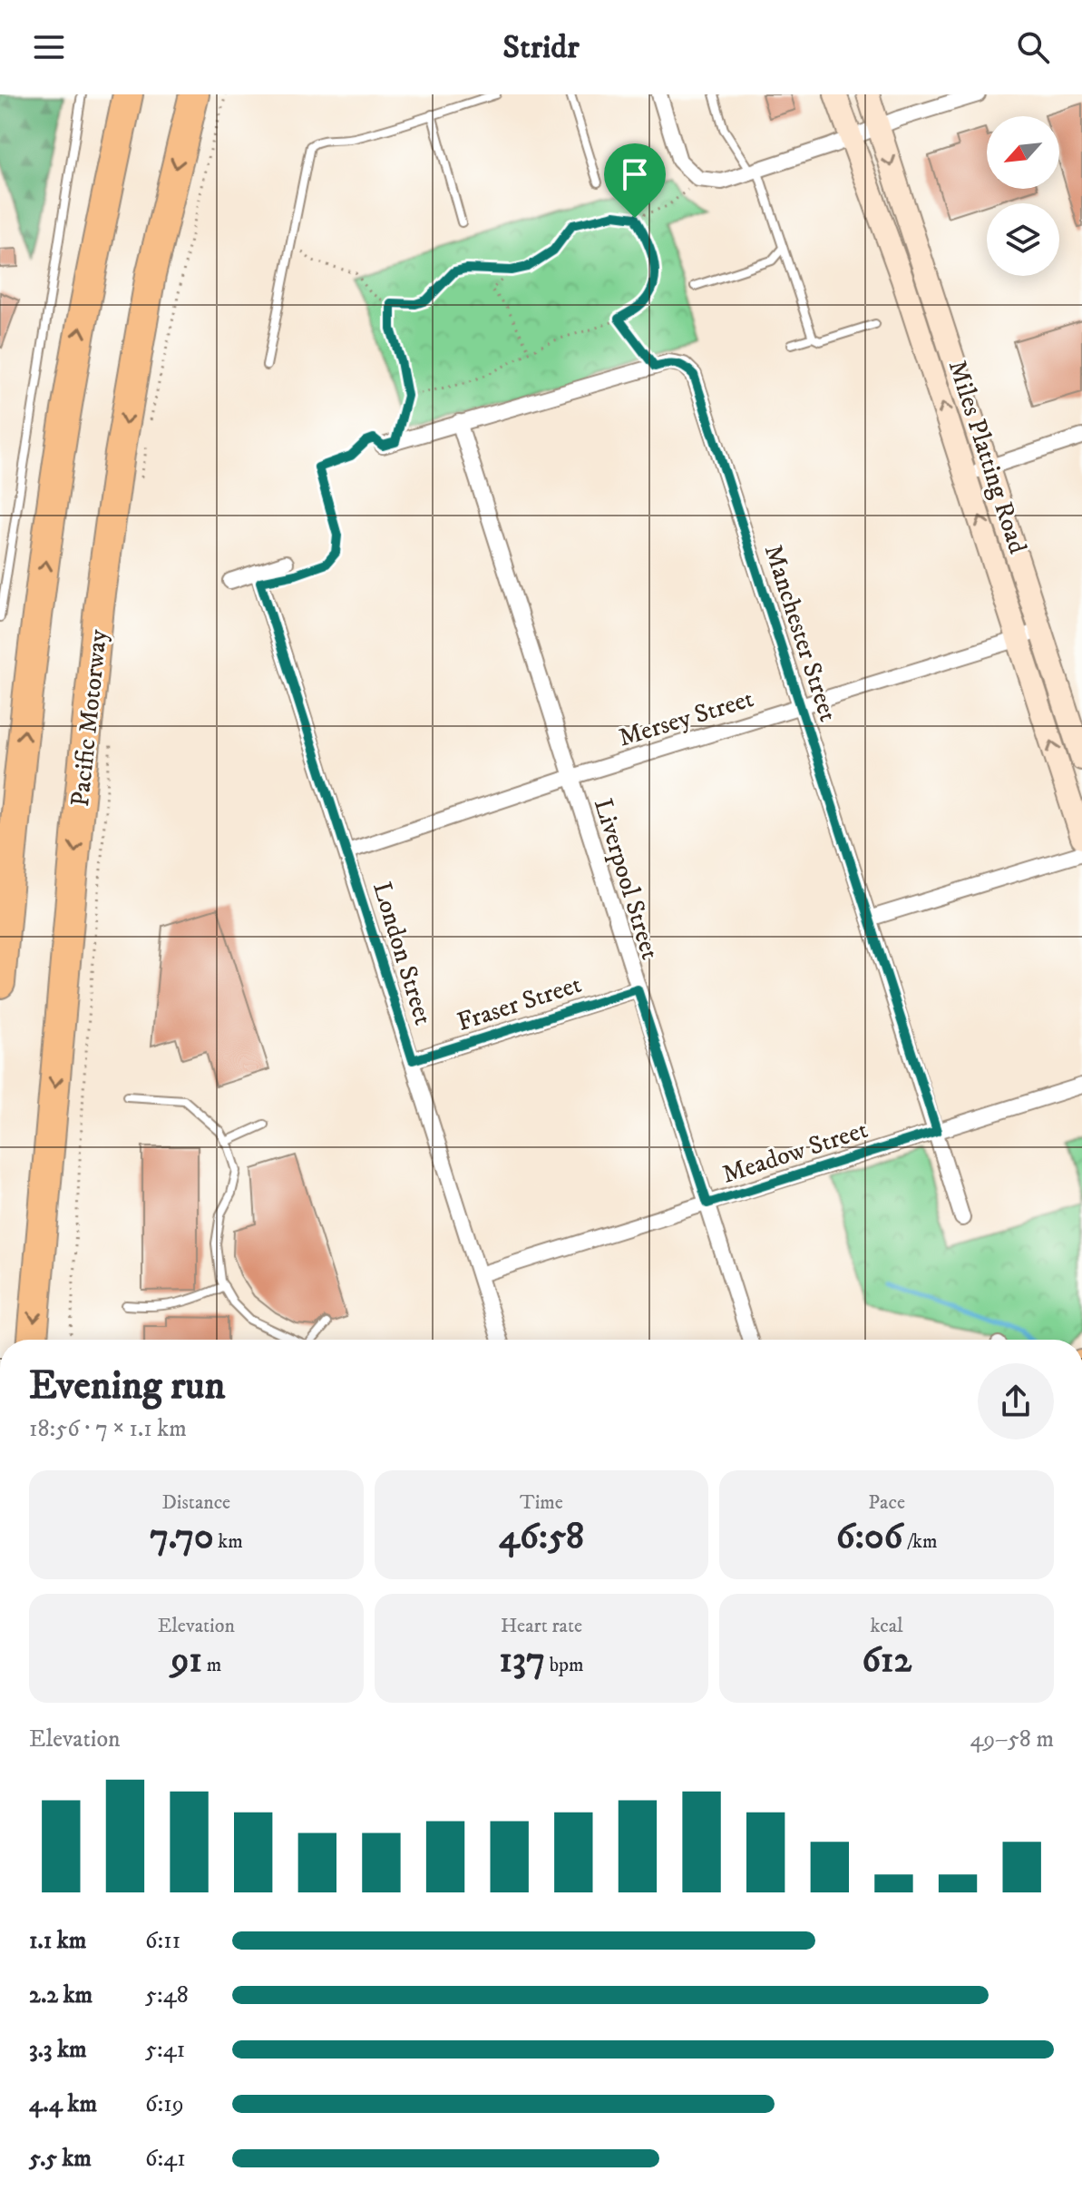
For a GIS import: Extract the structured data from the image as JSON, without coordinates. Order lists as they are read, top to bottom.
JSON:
{
  "streets": {
    "highway": ["Pacific Motorway"],
    "main road": ["Miles Platting Road"],
    "street": [
      "Manchester Street",
      "Mersey Street",
      "Liverpool Street",
      "London Street",
      "Fraser Street",
      "Meadow Street"
    ]
  },
  "crossings": [
    ["Miles Platting Road", "Mersey Street"],
    ["Manchester Street", "Mersey Street"],
    ["Manchester Street", "Liverpool Street"],
    ["Manchester Street", "Meadow Street"],
    ["Mersey Street", "Liverpool Street"],
    ["Mersey Street", "London Street"],
    ["Liverpool Street", "Fraser Street"],
    ["Liverpool Street", "Meadow Street"],
    ["London Street", "Fraser Street"],
    ["London Street", "Meadow Street"]
  ],
  "north": "bottom left",
  "page": {
    "header": "Stridr",
    "heading": ["Evening run", "18:56 · 7 × 1.1 km"],
    "stats": [
      ["Distance", "7.70 km"],
      ["Time", "46:58"],
      ["Pace", "6:06 /km"],
      ["Elevation", "91 m"],
      ["Heart rate", "137 bpm"],
      ["kcal", "612"]
    ],
    "chart": ["Elevation", "49–58 m"],
    "list": [
      {
        "name": "1.1 km",
        "note": "6:11"
      },
      {
        "name": "2.2 km",
        "note": "5:48"
      },
      {
        "name": "3.3 km",
        "note": "5:41"
      },
      {
        "name": "4.4 km",
        "note": "6:19"
      },
      {
        "name": "5.5 km",
        "note": "6:41"
      }
    ]
  }
}
